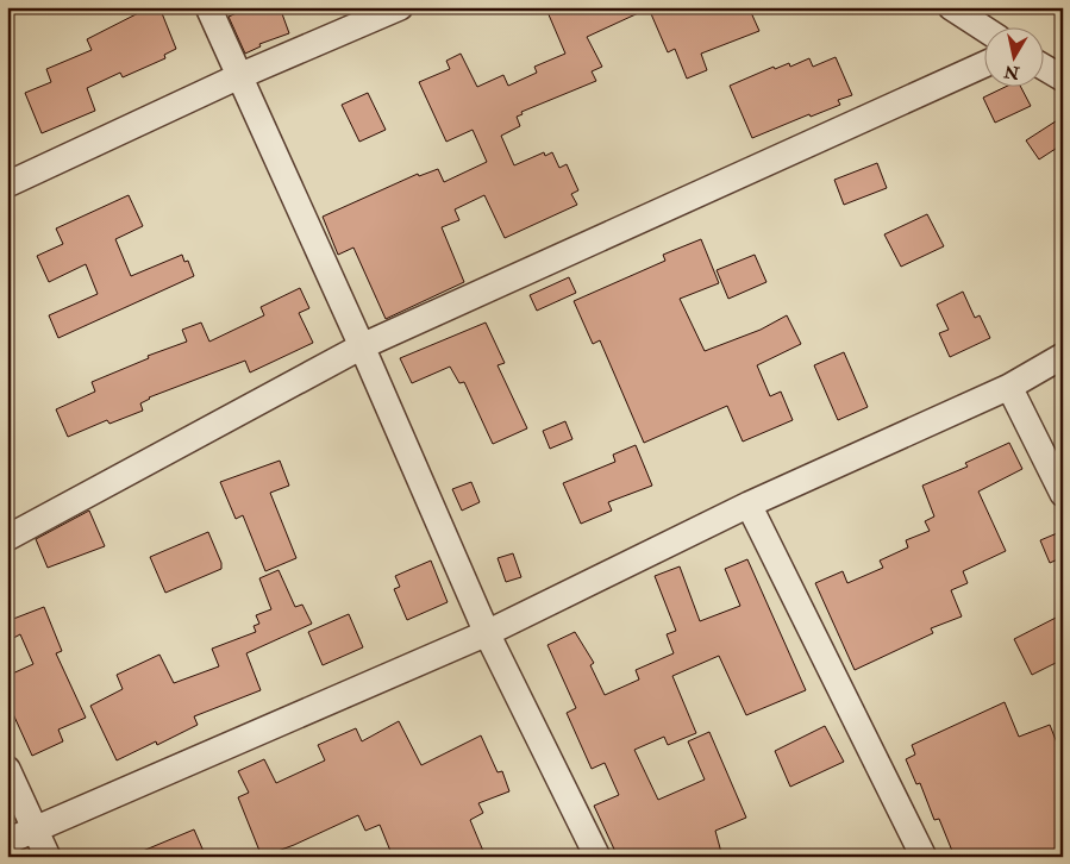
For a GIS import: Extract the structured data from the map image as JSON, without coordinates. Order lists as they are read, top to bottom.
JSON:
{
  "north": "bottom"
}
